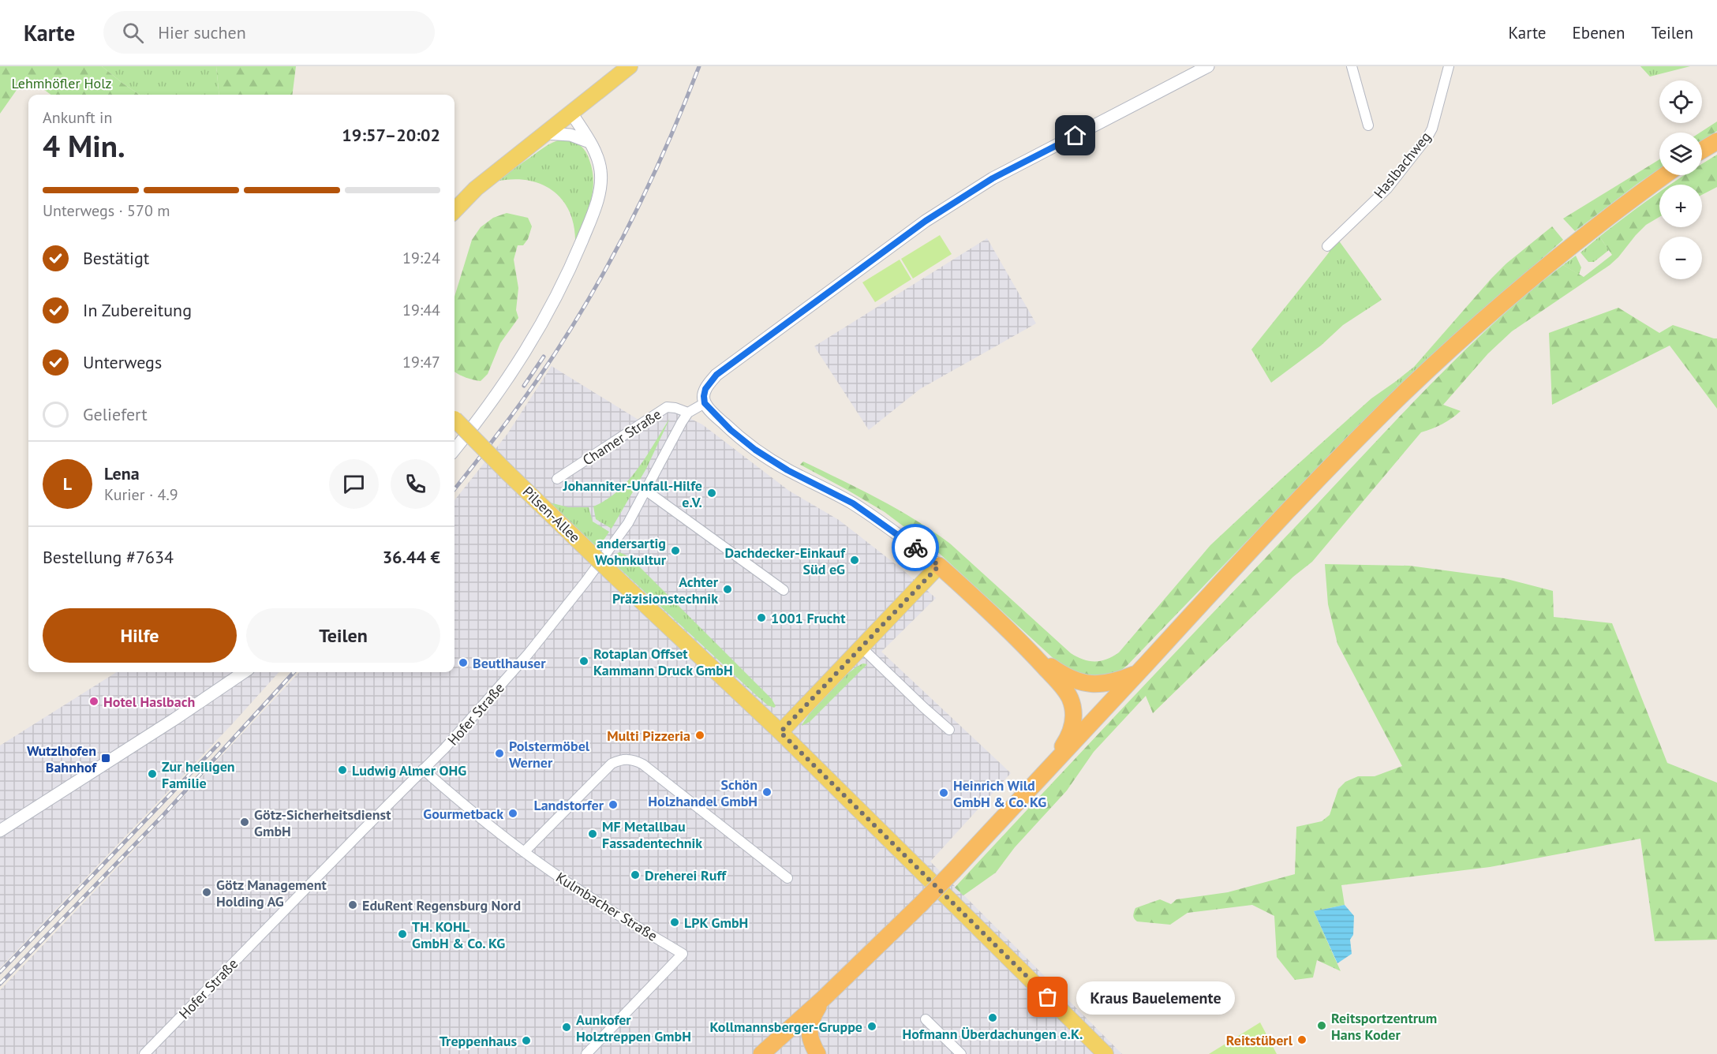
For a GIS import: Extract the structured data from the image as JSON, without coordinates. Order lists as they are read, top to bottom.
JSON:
{
  "streets": {
    "main road": ["Pilsen-Allee"],
    "street": [
      "Haslbachweg",
      "Chamer Straße",
      "Hofer Straße",
      "Kulmbacher Straße"
    ]
  },
  "crossings": [
    ["Chamer Straße", "Hofer Straße"],
    ["Hofer Straße", "Kulmbacher Straße"]
  ],
  "parks": ["Lehmhöfler Holz"],
  "places": {
    "other": [
      "Johanniter-Unfall-Hilfe e.V.",
      "andersartig Wohnkultur",
      "Dachdecker-Einkauf Süd eG",
      "Achter Präzisionstechnik",
      "1001 Frucht",
      "Rotaplan Offset Kammann Druck GmbH",
      "Beutlhauser",
      "Hotel Haslbach",
      "Multi Pizzeria",
      "Polstermöbel Werner",
      "Ludwig Almer OHG",
      "Zur heiligen Familie",
      "Schön Holzhandel GmbH",
      "Heinrich Wild GmbH & Co. KG",
      "Landstorfer",
      "Gourmetback",
      "Götz-Sicherheitsdienst GmbH",
      "MF Metallbau Fassadentechnik",
      "Dreherei Ruff",
      "Götz Management Holding AG",
      "EduRent Regensburg Nord",
      "LPK GmbH",
      "TH. KOHL GmbH & Co. KG",
      "Kraus Bauelemente",
      "Hofmann Überdachungen e.K.",
      "Reitsportzentrum Hans Koder",
      "Kollmannsberger-Gruppe",
      "Aunkofer Holztreppen GmbH",
      "Reitstüberl",
      "Treppenhaus"
    ],
    "transit": ["Wutzlhofen Bahnhof"]
  },
  "page": {
    "header": "Karte",
    "search": "Hier suchen",
    "nav": ["Karte", "Ebenen", "Teilen"],
    "map_buttons": ["+", "−"],
    "heading": ["4 Min.", "Ankunft in", "19:57–20:02"],
    "panel": [
      "Lena",
      "Kurier · 4.9",
      "Bestellung #7634",
      "36.44 €"
    ],
    "bar": "Unterwegs · 570 m",
    "list": [
      ["Bestätigt", "19:24"],
      ["In Zubereitung", "19:44"],
      ["Unterwegs", "19:47"],
      "Geliefert"
    ],
    "round": "L",
    "buttons": ["Hilfe", "Teilen"],
    "bubble": "Kraus Bauelemente"
  }
}
